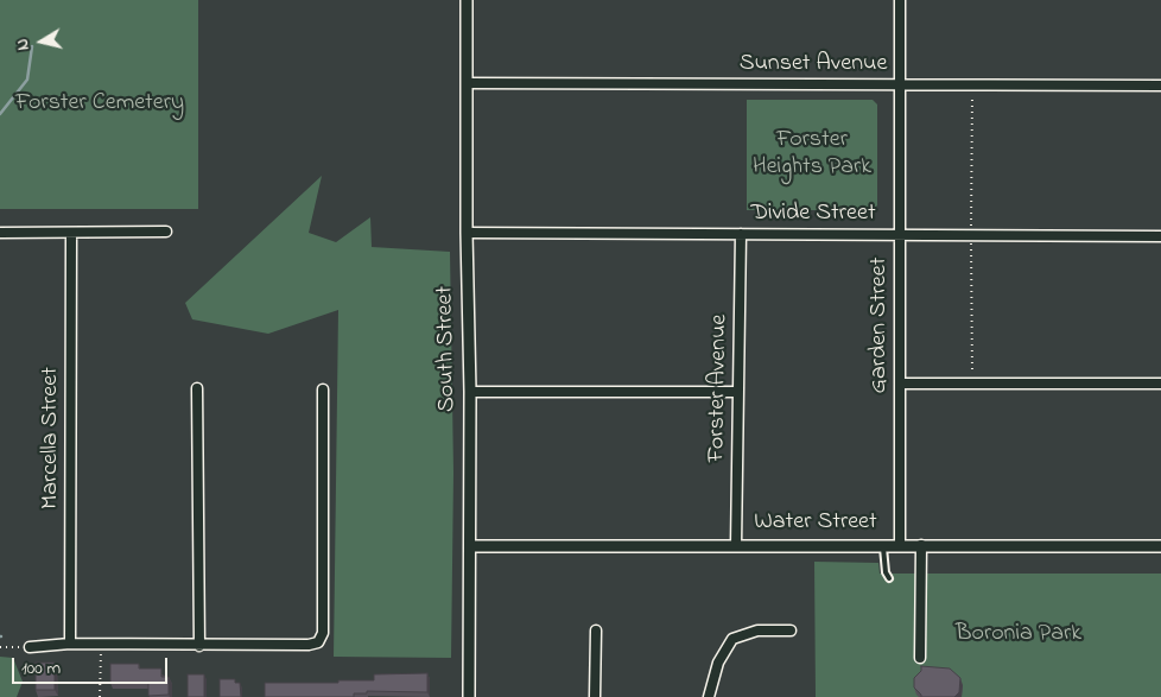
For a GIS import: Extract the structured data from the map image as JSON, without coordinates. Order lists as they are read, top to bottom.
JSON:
{
  "streets": {
    "street": [
      "Sunset Avenue",
      "Divide Street",
      "Garden Street",
      "South Street",
      "Forster Avenue",
      "Marcella Street",
      "Water Street"
    ]
  },
  "crossings": [
    ["Sunset Avenue", "Garden Street"],
    ["Sunset Avenue", "South Street"],
    ["Divide Street", "Garden Street"],
    ["Divide Street", "South Street"],
    ["Divide Street", "Forster Avenue"],
    ["Garden Street", "Water Street"],
    ["South Street", "Water Street"],
    ["Forster Avenue", "Water Street"]
  ],
  "parks": ["Forster Cemetery", "Forster Heights Park", "Boronia Park"],
  "scale_bar": "100 m",
  "north": "left"
}
